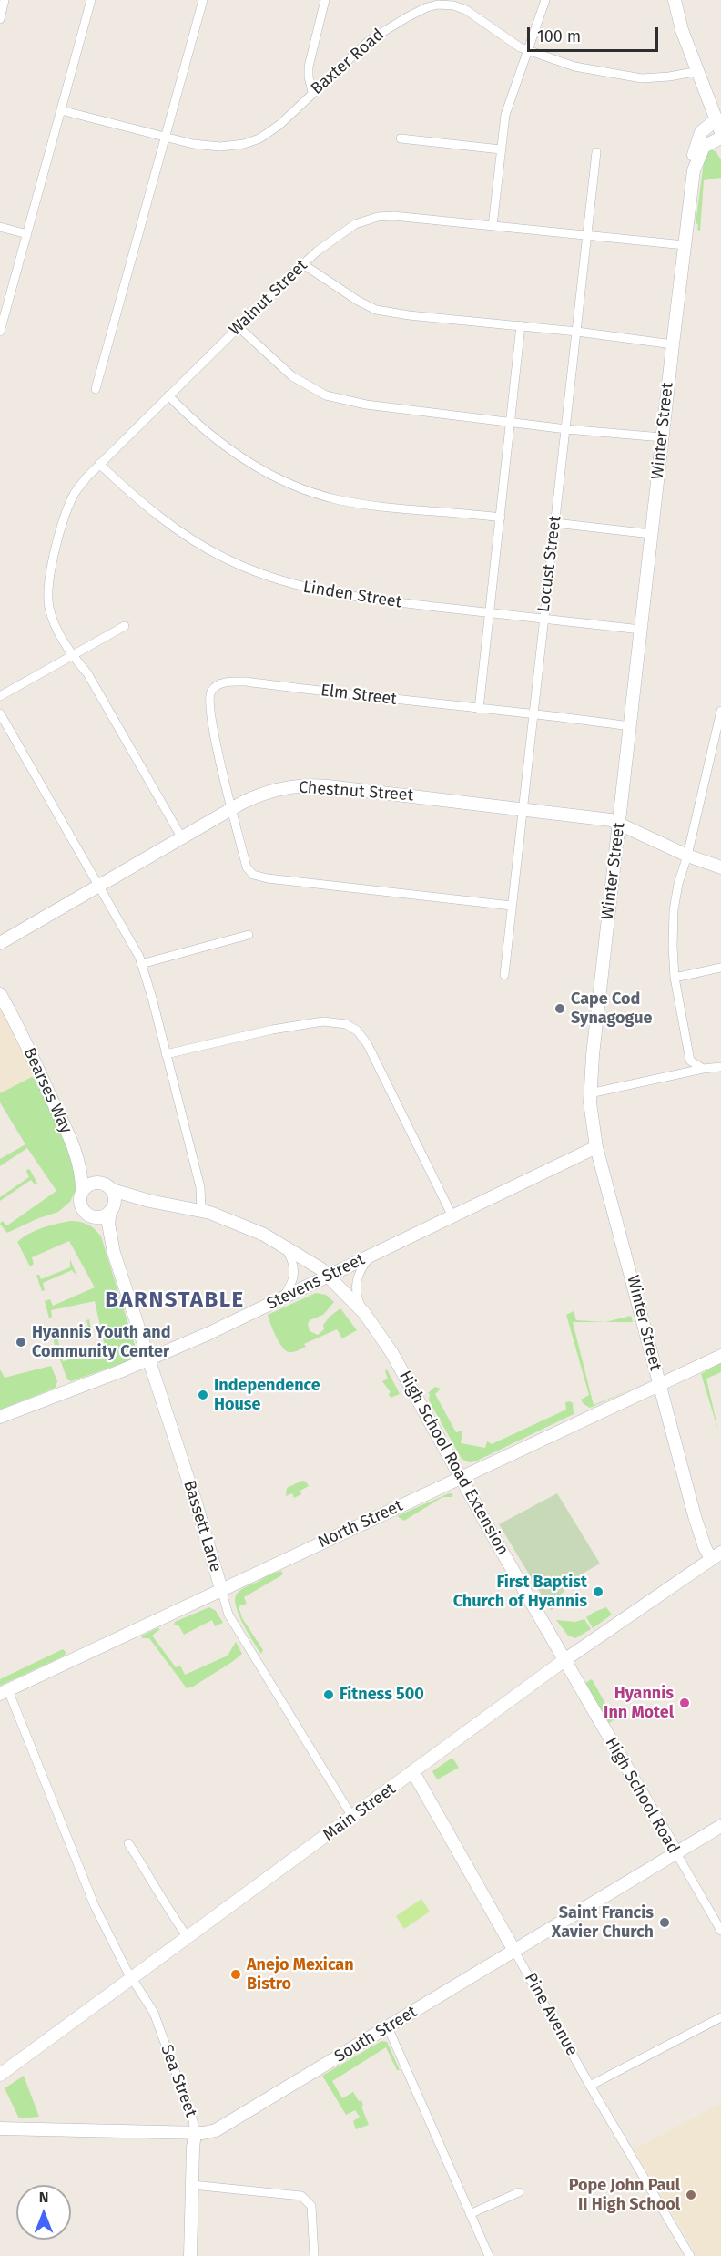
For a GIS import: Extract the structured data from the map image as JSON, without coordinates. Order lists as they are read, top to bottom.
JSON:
{
  "streets": {
    "street": [
      "Baxter Road",
      "Walnut Street",
      "Winter Street",
      "Locust Street",
      "Linden Street",
      "Elm Street",
      "Chestnut Street",
      "Bearses Way",
      "Stevens Street",
      "High School Road Extension",
      "North Street",
      "Bassett Lane",
      "High School Road",
      "Main Street",
      "Pine Avenue",
      "South Street",
      "Sea Street"
    ]
  },
  "crossings": [
    ["Walnut Street", "Winter Street"],
    ["Walnut Street", "Locust Street"],
    ["Walnut Street", "Linden Street"],
    ["Walnut Street", "Chestnut Street"],
    ["Winter Street", "Linden Street"],
    ["Winter Street", "Elm Street"],
    ["Winter Street", "Chestnut Street"],
    ["Winter Street", "Stevens Street"],
    ["Winter Street", "North Street"],
    ["Winter Street", "Main Street"],
    ["Locust Street", "Linden Street"],
    ["Locust Street", "Elm Street"],
    ["Locust Street", "Chestnut Street"],
    ["Elm Street", "Chestnut Street"],
    ["Bearses Way", "Bassett Lane"],
    ["Stevens Street", "High School Road Extension"],
    ["Stevens Street", "Bassett Lane"],
    ["High School Road Extension", "North Street"],
    ["High School Road Extension", "High School Road"],
    ["High School Road Extension", "Main Street"],
    ["North Street", "Bassett Lane"],
    ["North Street", "Sea Street"],
    ["Bassett Lane", "Main Street"],
    ["High School Road", "Main Street"],
    ["High School Road", "South Street"],
    ["Main Street", "Pine Avenue"],
    ["Main Street", "Sea Street"],
    ["Pine Avenue", "South Street"],
    ["South Street", "Sea Street"]
  ],
  "districts": ["BARNSTABLE"],
  "places": [
    "Cape Cod Synagogue",
    "Hyannis Youth and Community Center",
    "Independence House",
    "First Baptist Church of Hyannis",
    "Fitness 500",
    "Hyannis Inn Motel",
    "Saint Francis Xavier Church",
    "Anejo Mexican Bistro",
    "Pope John Paul II High School"
  ],
  "scale_bar": "100 m",
  "north": "top"
}
